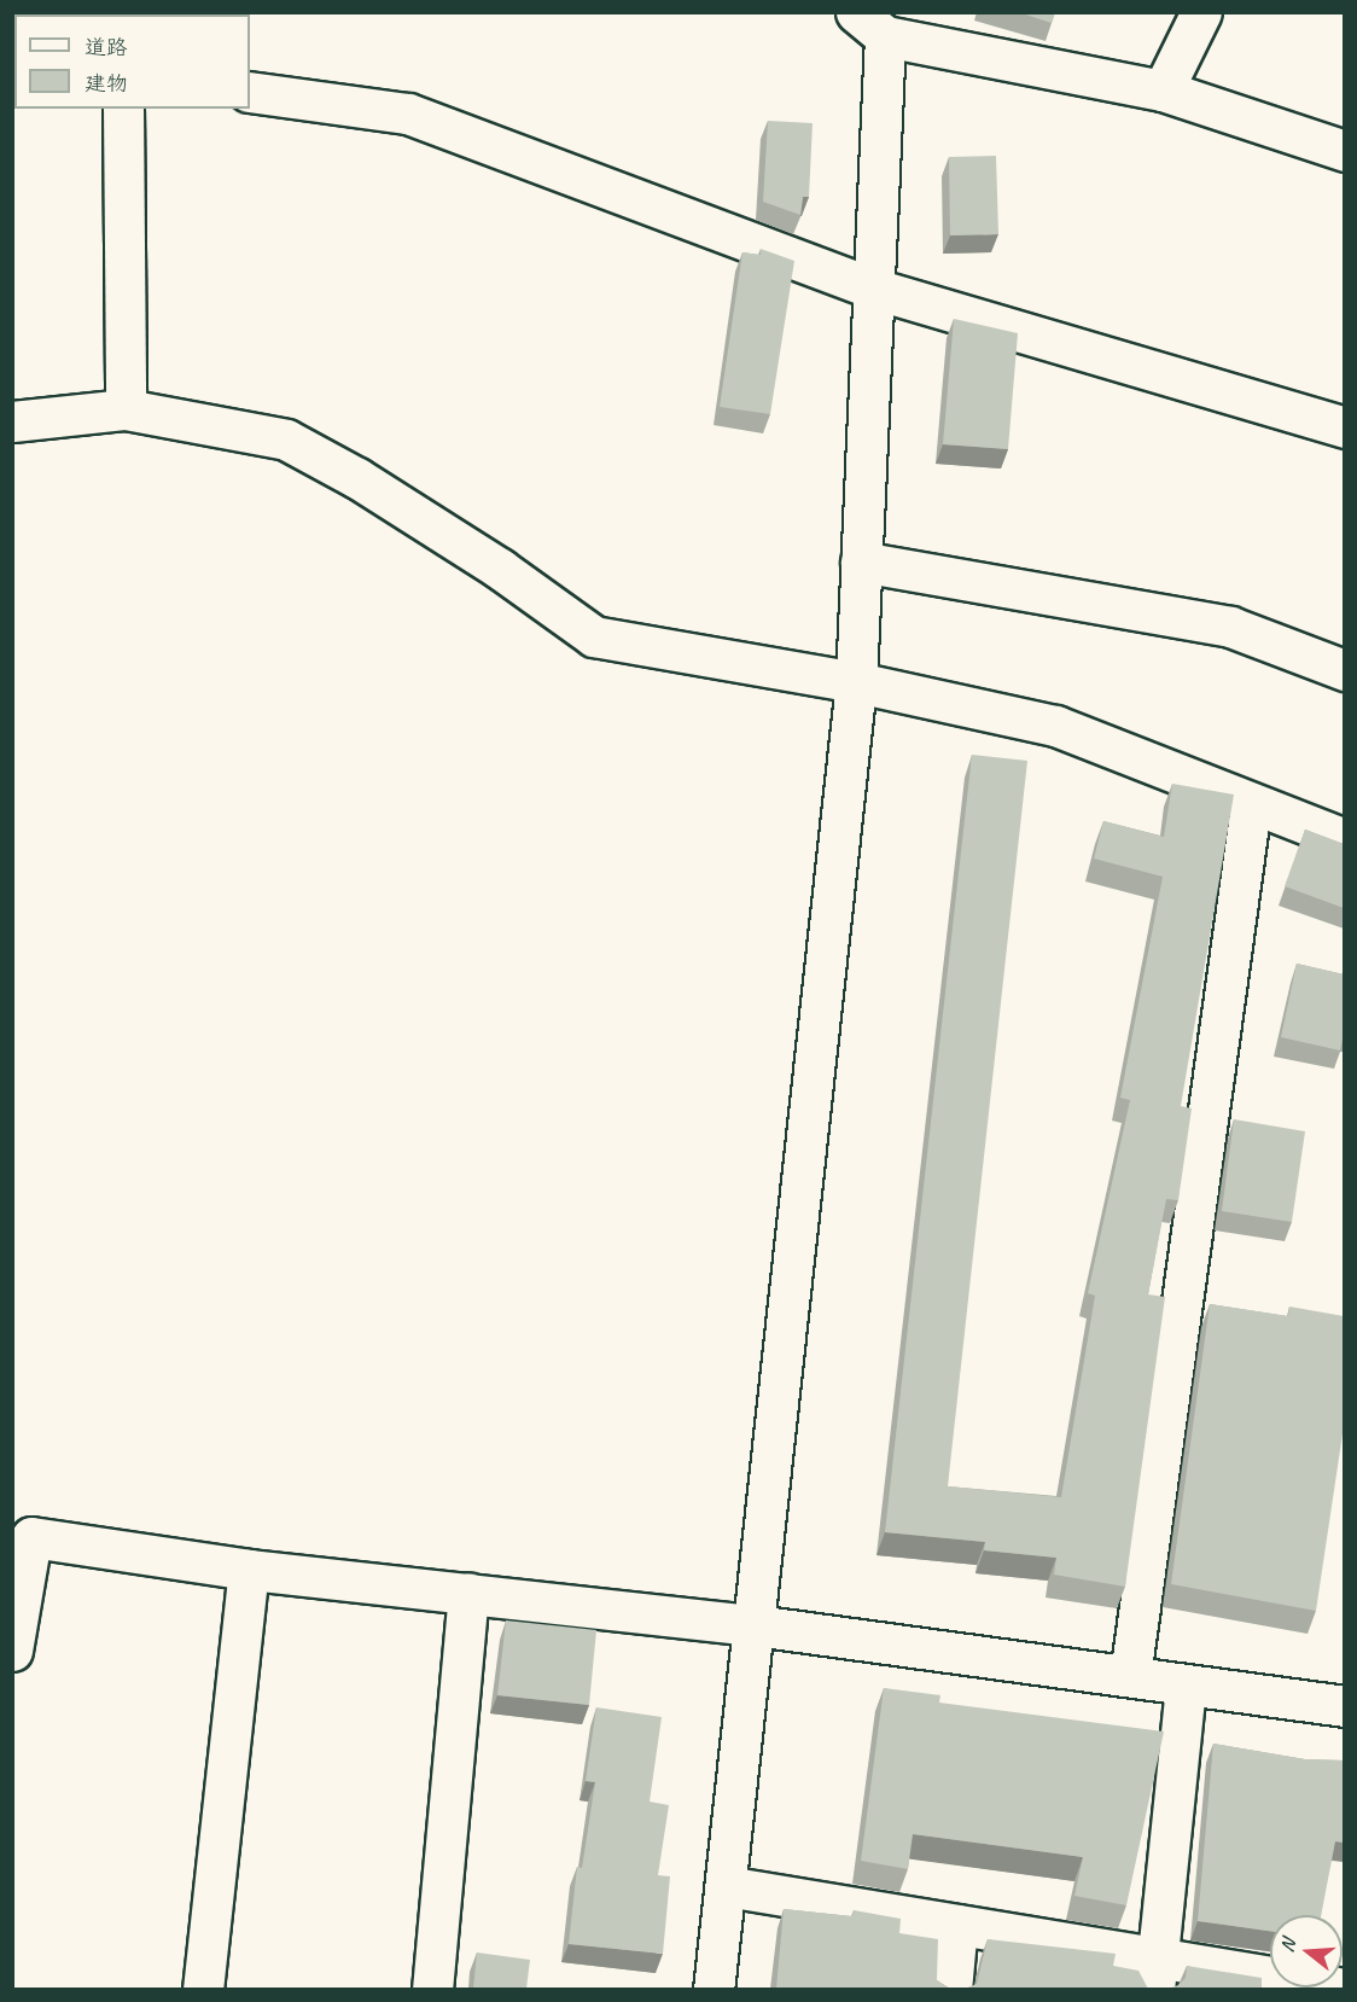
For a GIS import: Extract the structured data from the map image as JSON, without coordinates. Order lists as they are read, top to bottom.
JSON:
{
  "legend": ["道路", "建物"],
  "north": "left"
}
